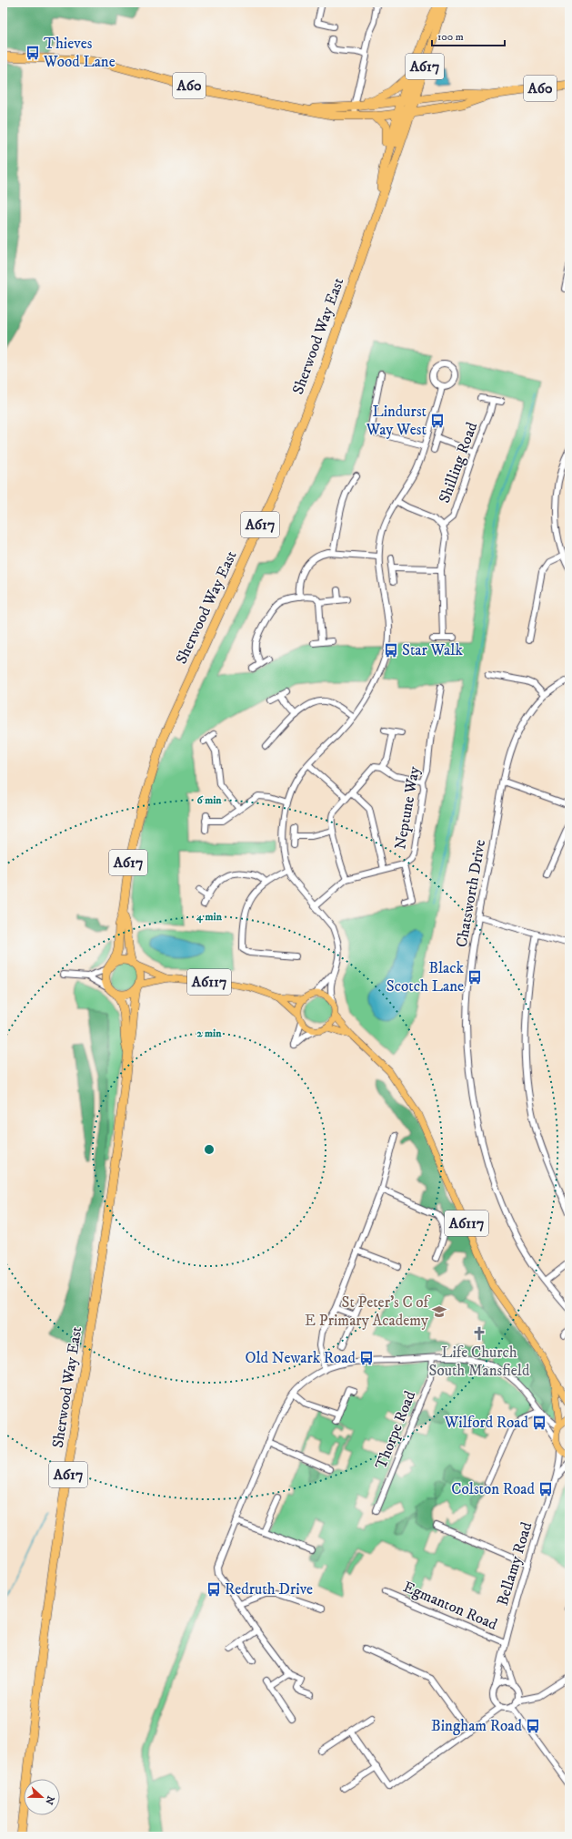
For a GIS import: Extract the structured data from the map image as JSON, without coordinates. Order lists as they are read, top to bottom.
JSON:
{
  "streets": {
    "highway": ["A617", "A60", "Sherwood Way East"],
    "main road": ["A6117"],
    "street": [
      "Shilling Road",
      "Neptune Way",
      "Chatsworth Drive",
      "Thorpe Road",
      "Bellamy Road",
      "Egmanton Road"
    ]
  },
  "crossings": [
    ["A617", "A60"],
    ["A617", "Sherwood Way East"],
    ["A60", "Sherwood Way East"],
    ["Sherwood Way East", "A6117"],
    ["Bellamy Road", "Egmanton Road"]
  ],
  "places": {
    "bus stop": [
      "Thieves Wood Lane",
      "Lindurst Way West",
      "Star Walk",
      "Black Scotch Lane",
      "Old Newark Road",
      "Wilford Road",
      "Colston Road",
      "Redruth Drive",
      "Bingham Road"
    ],
    "school or university": ["St Peter's C of E Primary Academy"],
    "church": ["Life Church South Mansfield"]
  },
  "scale_bar": "100 m",
  "north": "right",
  "rings": ["6 min", "4 min", "2 min"]
}
